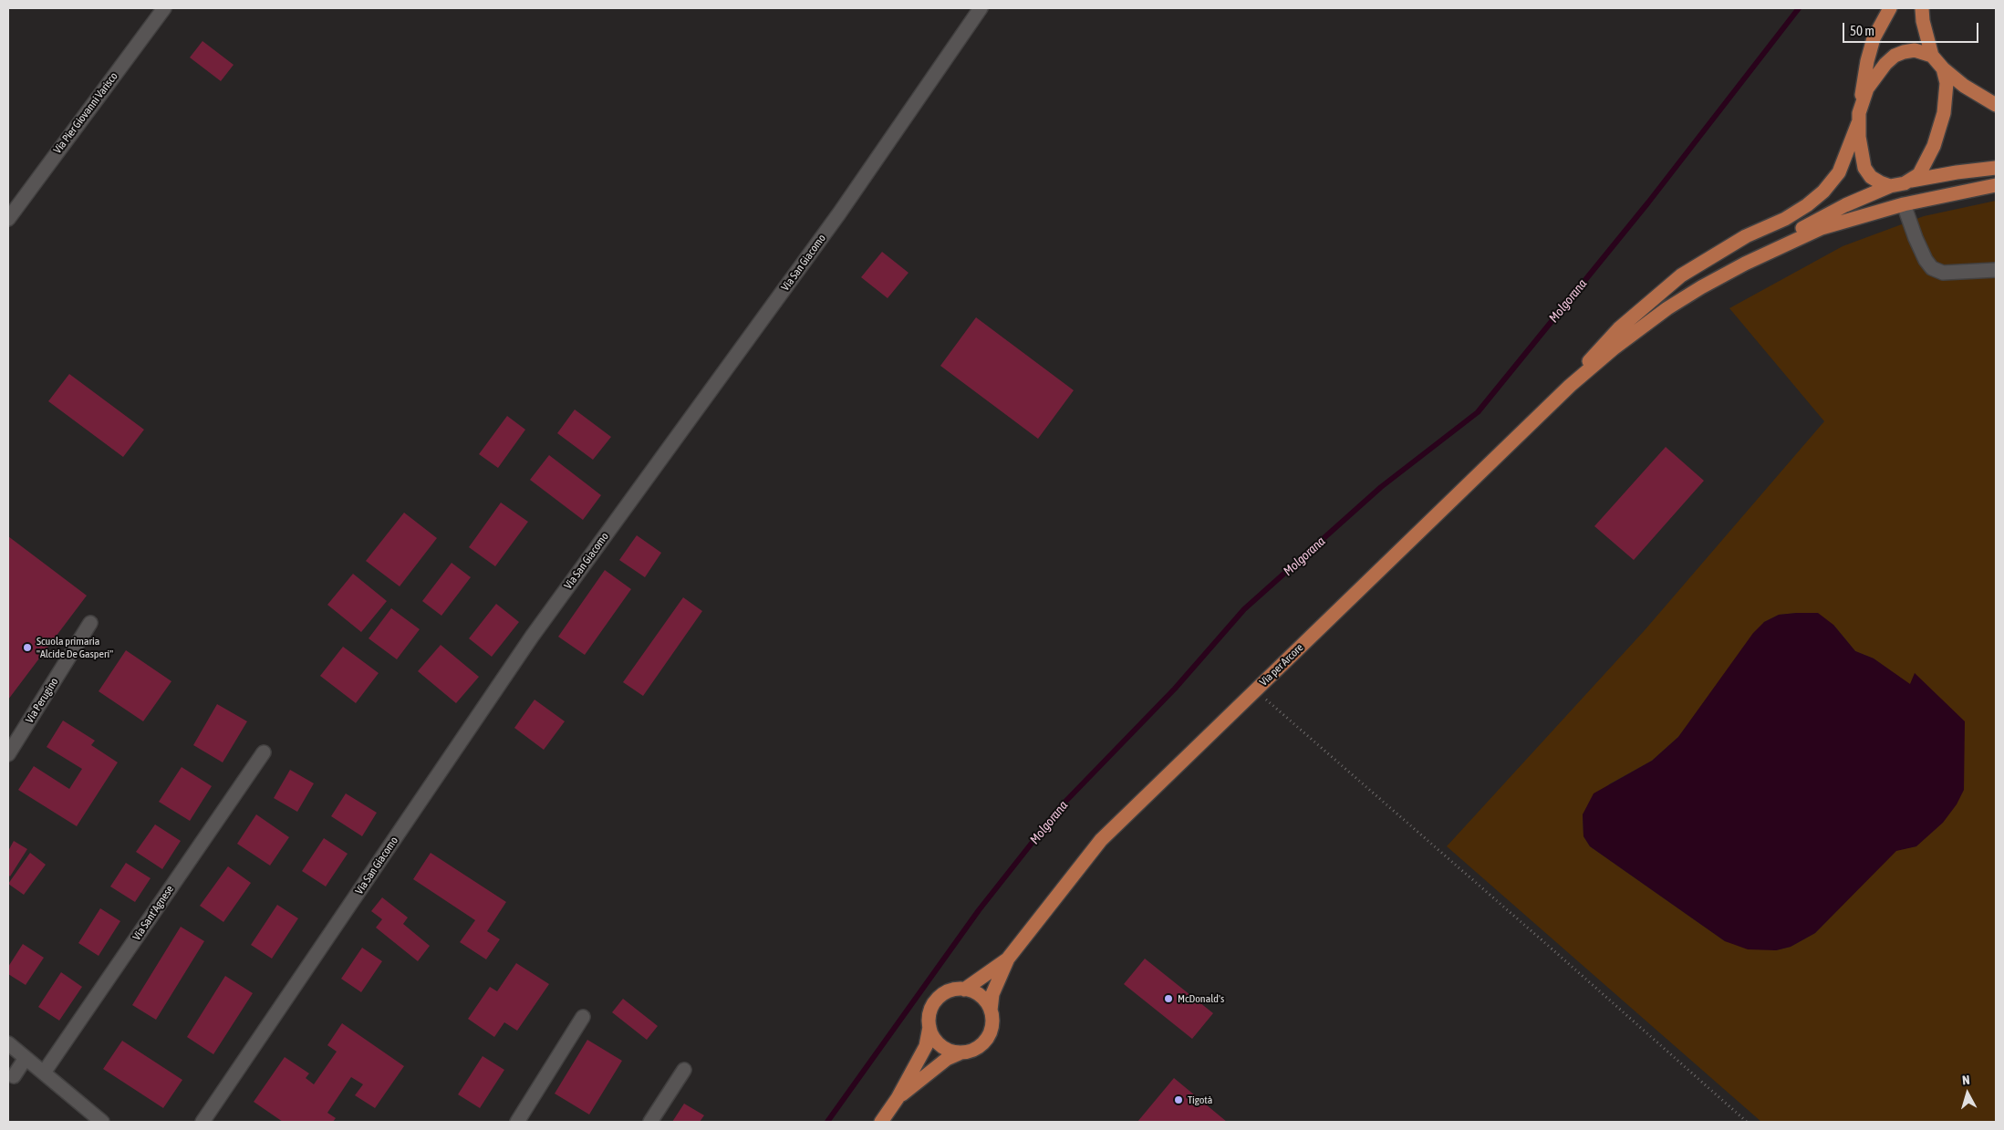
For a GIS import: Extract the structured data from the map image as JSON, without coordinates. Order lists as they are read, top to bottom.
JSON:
{
  "streets": {
    "main road": ["Via per Arcore"],
    "street": [
      "Via Pier Giovanni Varisco",
      "Via San Giacomo",
      "Via Perugino",
      "Via Sant'Agnese"
    ]
  },
  "water": ["Molgorana"],
  "places": ["Scuola primaria \"Alcide De Gasperi\"", "McDonald's", "Tigotà"],
  "scale_bar": "50 m",
  "north": "top"
}
